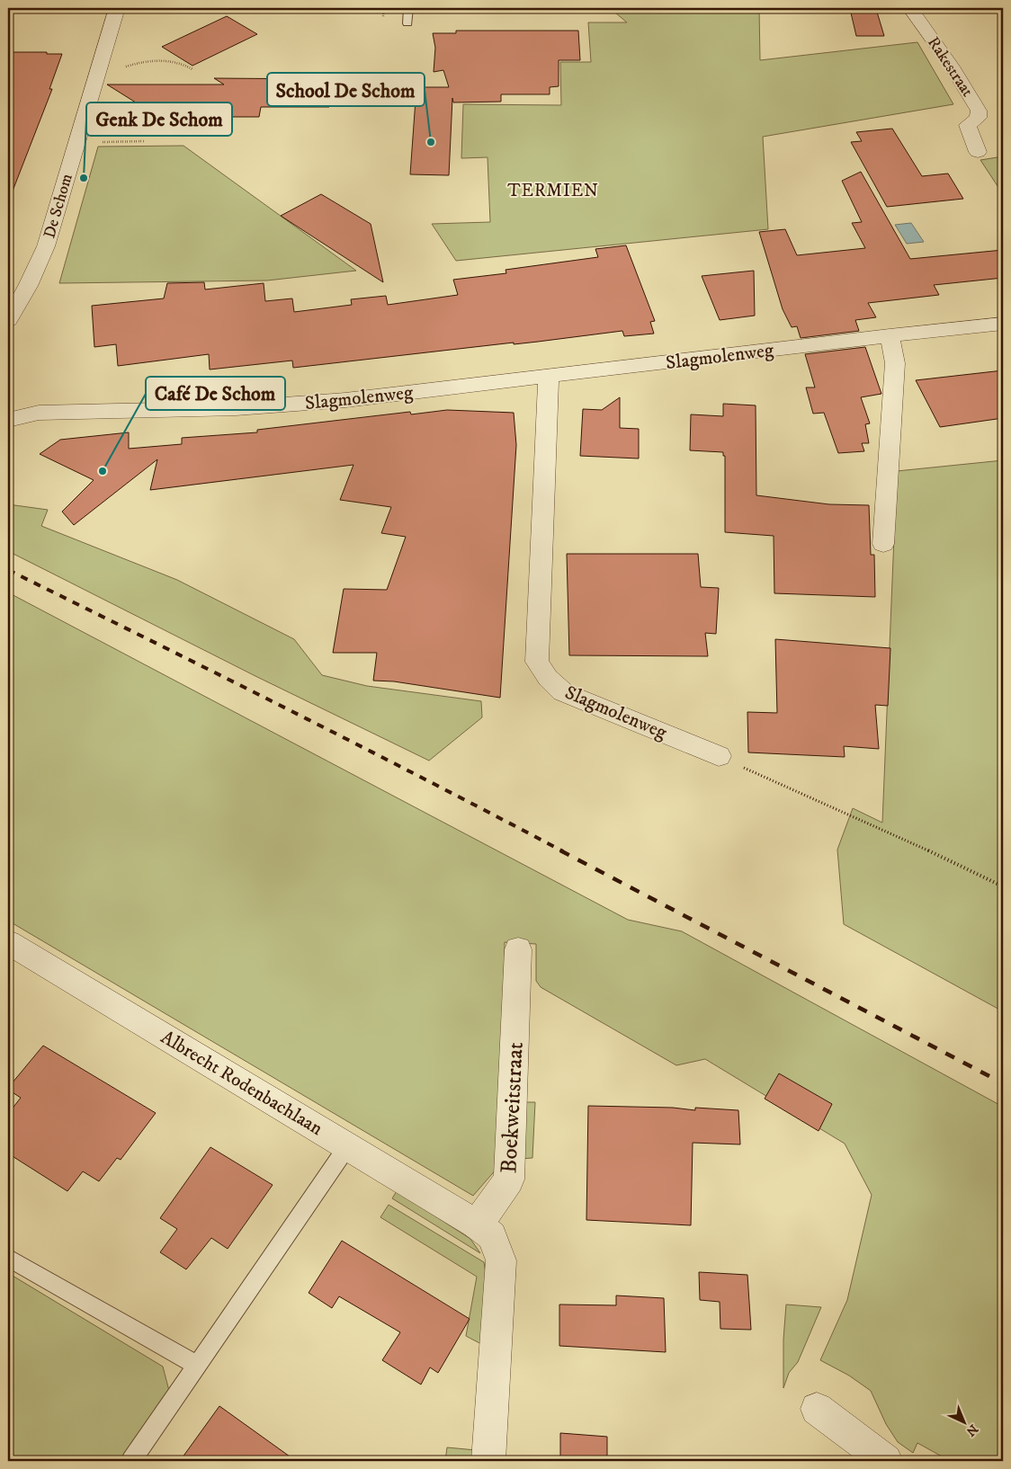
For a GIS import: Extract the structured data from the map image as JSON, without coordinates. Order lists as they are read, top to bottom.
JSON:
{
  "streets": {
    "street": [
      "Rakestraat",
      "De Schom",
      "Slagmolenweg",
      "Albrecht Rodenbachlaan",
      "Boekweitstraat"
    ]
  },
  "crossings": [
    ["Albrecht Rodenbachlaan", "Boekweitstraat"]
  ],
  "districts": ["TERMIEN"],
  "places": ["School De Schom", "Genk De Schom", "Café De Schom"],
  "north": "bottom right"
}
